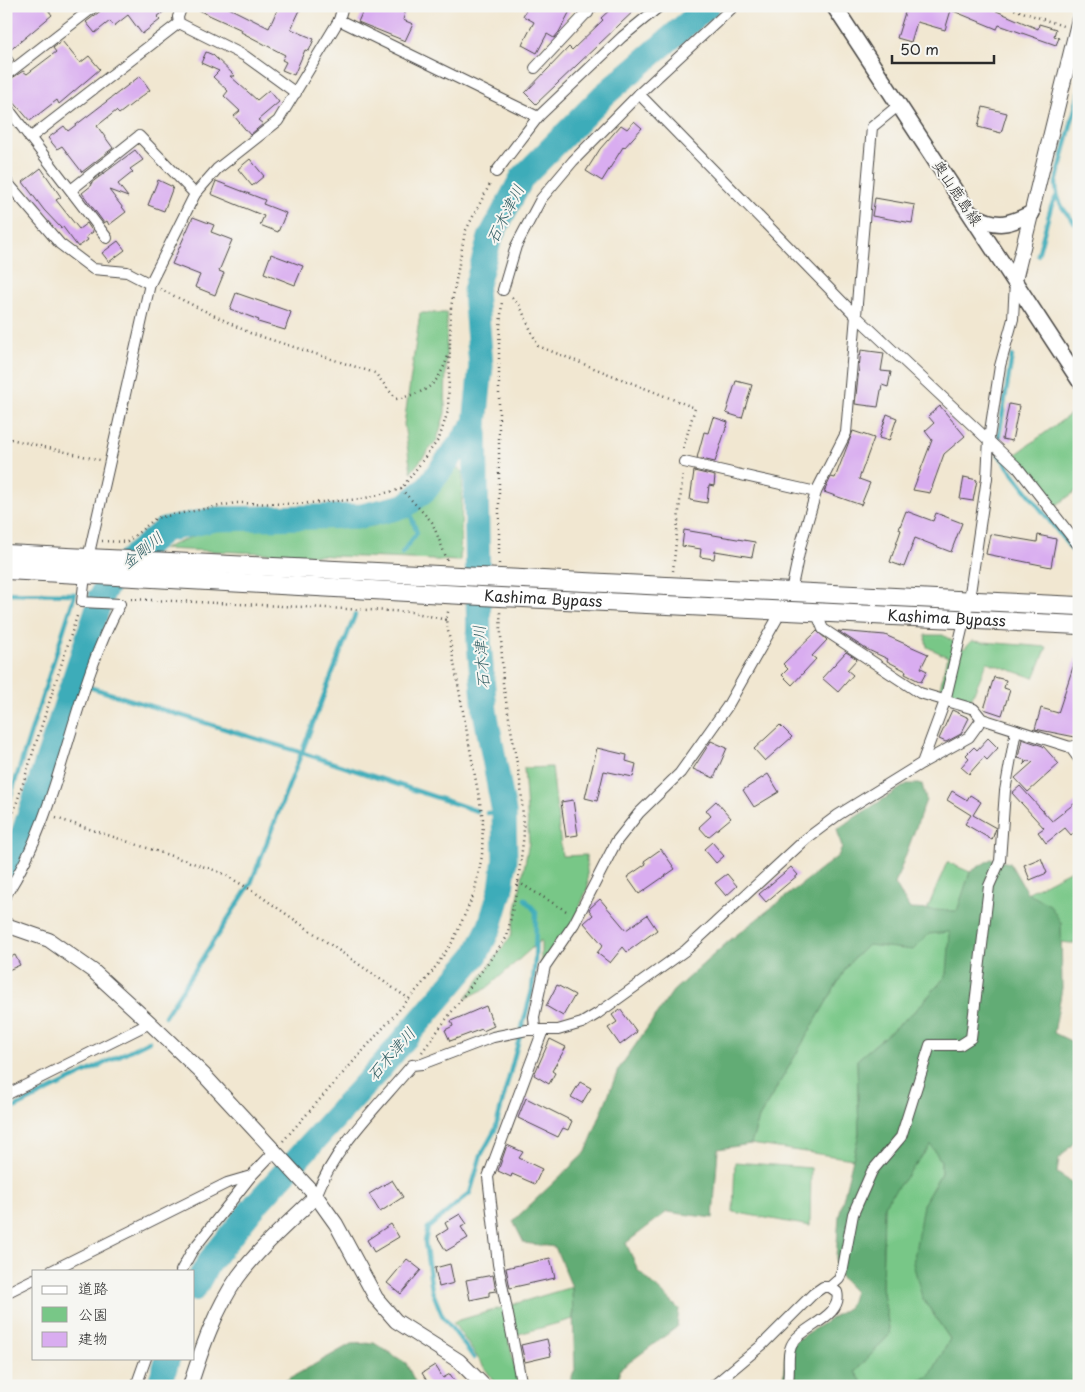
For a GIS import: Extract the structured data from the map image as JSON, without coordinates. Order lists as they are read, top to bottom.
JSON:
{
  "streets": {
    "highway": ["Kashima Bypass"],
    "main road": ["奥山鹿島線"]
  },
  "water": ["石木津川", "金剛川"],
  "legend": ["道路", "公園", "建物"],
  "scale_bar": "50 m"
}
